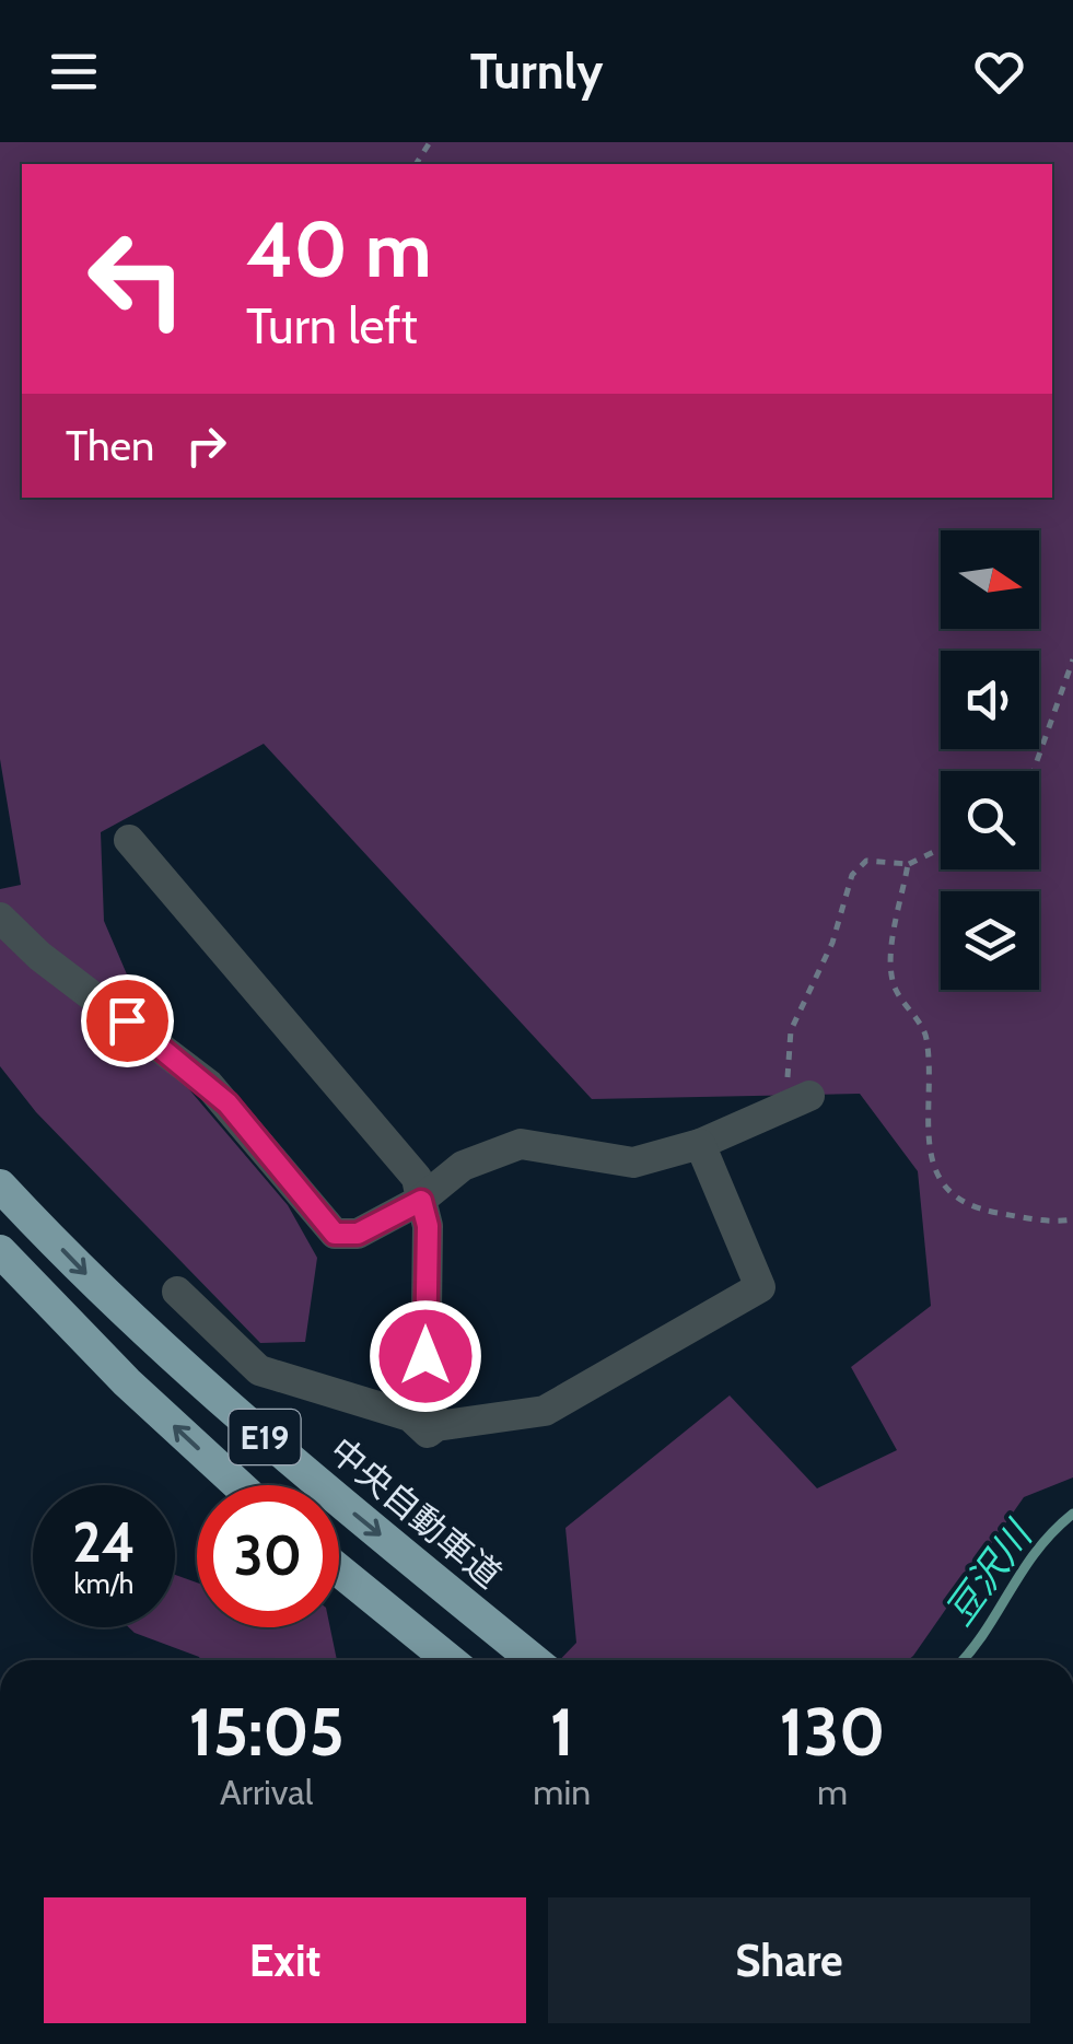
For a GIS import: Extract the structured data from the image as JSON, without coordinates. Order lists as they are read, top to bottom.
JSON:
{
  "streets": {
    "highway": ["E19", "中央自動車道"]
  },
  "water": ["豆沢川"],
  "north": "right",
  "page": {
    "header": "Turnly",
    "turn": ["40 m", "Turn left"],
    "then": "Then",
    "speed": "24 km/h",
    "limit": "30",
    "eta": [
      "15:05",
      "Arrival",
      "1",
      "min",
      "130",
      "m"
    ],
    "buttons": ["Exit", "Share"]
  }
}
